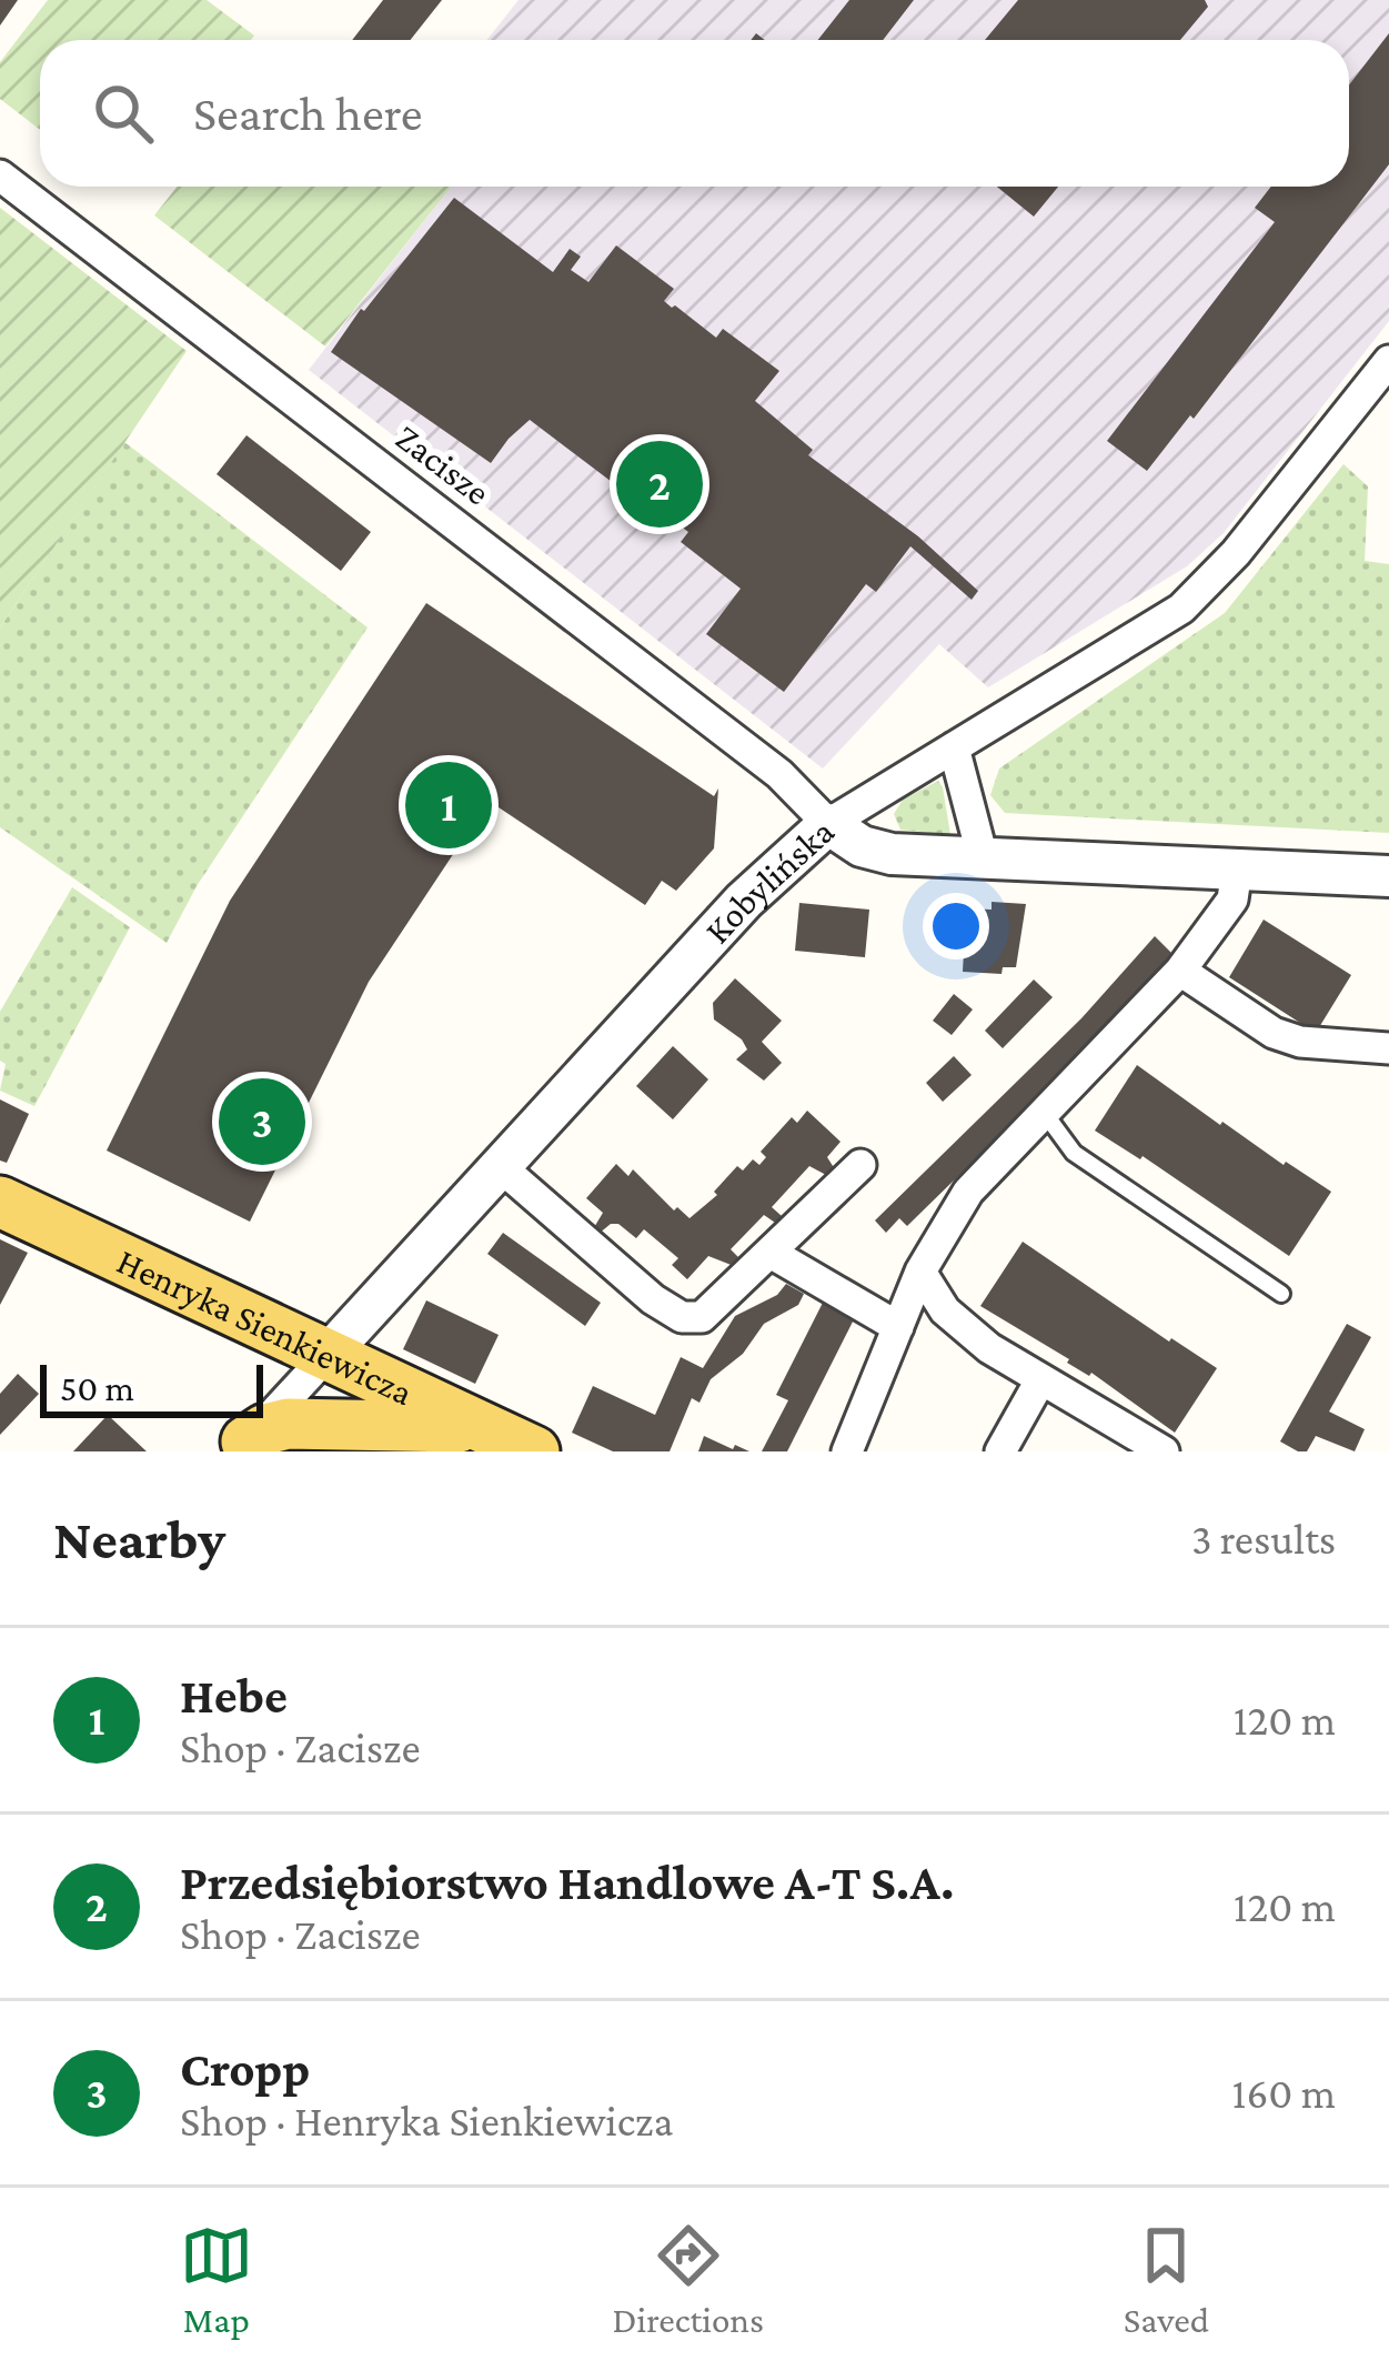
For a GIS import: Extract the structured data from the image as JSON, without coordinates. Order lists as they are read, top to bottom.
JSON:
{
  "streets": {
    "main road": ["Henryka Sienkiewicza"],
    "street": ["Zacisze", "Kobylińska"]
  },
  "crossings": [
    ["Zacisze", "Kobylińska"],
    ["Kobylińska", "Henryka Sienkiewicza"]
  ],
  "scale_bar": "50 m",
  "page": {
    "search": "Search here",
    "pins": ["2", "1", "3"],
    "scale": "50 m",
    "heading": ["Nearby", "3 results"],
    "list": [
      {
        "mark": "1",
        "name": "Hebe",
        "note": "Shop · Zacisze",
        "value": "120 m"
      },
      {
        "mark": "2",
        "name": "Przedsiębiorstwo Handlowe A-T S.A.",
        "note": "Shop · Zacisze",
        "value": "120 m"
      },
      {
        "mark": "3",
        "name": "Cropp",
        "note": "Shop · Henryka Sienkiewicza",
        "value": "160 m"
      }
    ],
    "nav": ["Map", "Directions", "Saved"]
  }
}
